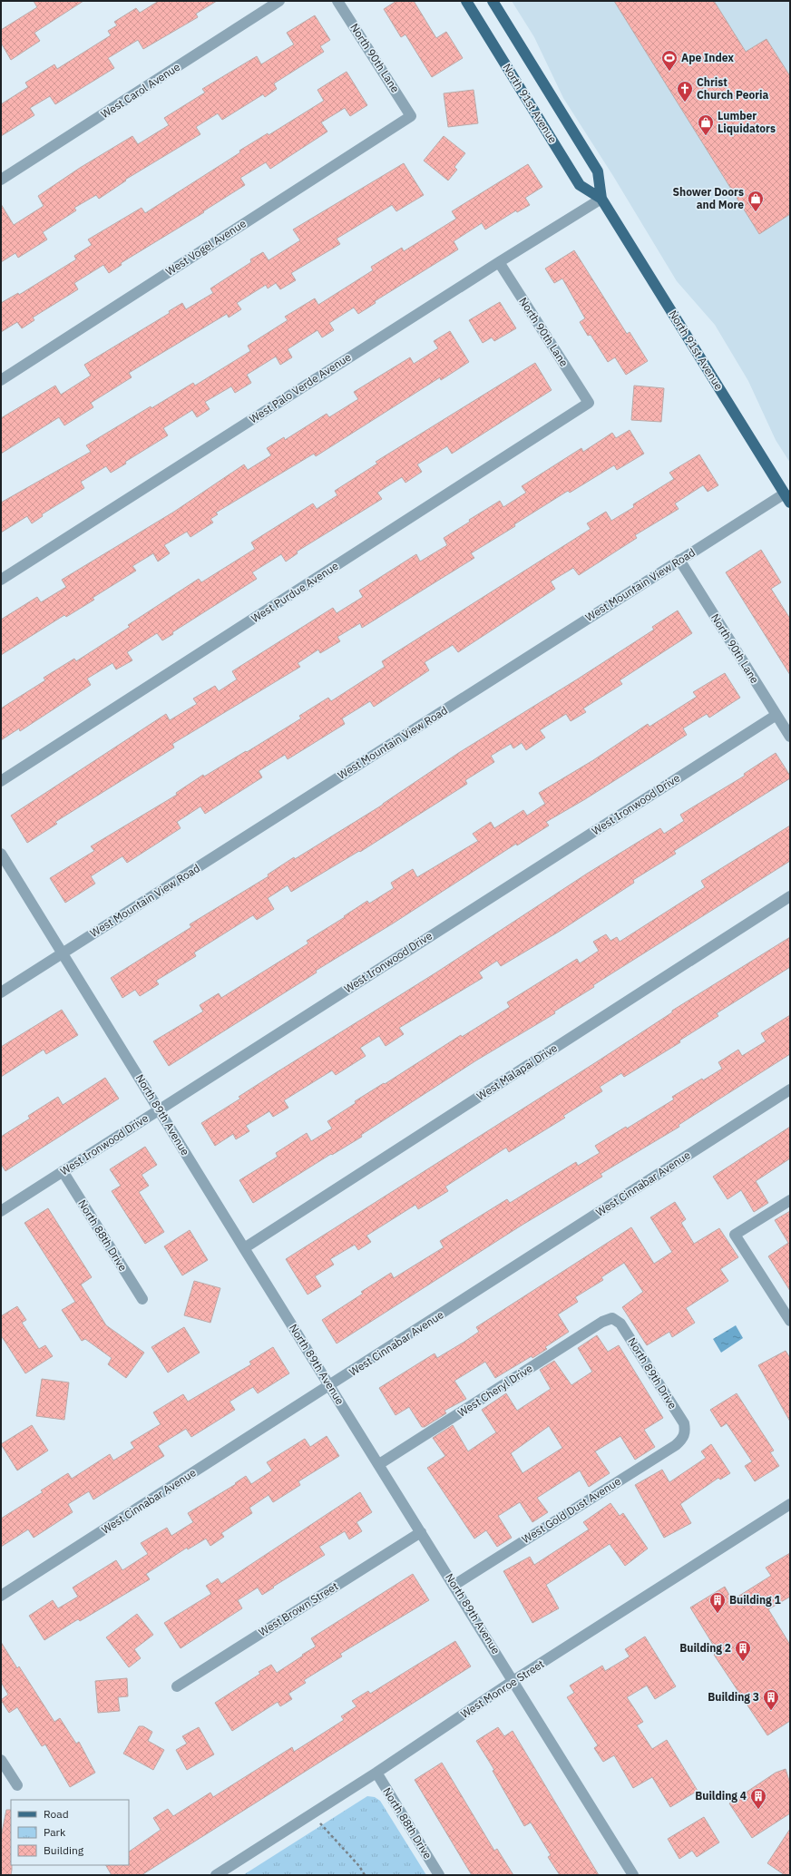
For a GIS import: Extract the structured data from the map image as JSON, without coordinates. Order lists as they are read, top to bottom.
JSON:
{
  "streets": {
    "main road": ["North 91st Avenue"],
    "street": [
      "North 90th Lane",
      "West Carol Avenue",
      "West Vogel Avenue",
      "West Palo Verde Avenue",
      "West Mountain View Road",
      "West Purdue Avenue",
      "West Ironwood Drive",
      "West Malapai Drive",
      "North 89th Avenue",
      "West Cinnabar Avenue",
      "North 88th Drive",
      "North 89th Drive",
      "West Cheryl Drive",
      "West Gold Dust Avenue",
      "West Brown Street",
      "West Monroe Street"
    ]
  },
  "crossings": [
    ["North 90th Lane", "West Vogel Avenue"],
    ["North 90th Lane", "West Palo Verde Avenue"],
    ["North 90th Lane", "West Mountain View Road"],
    ["North 90th Lane", "West Purdue Avenue"],
    ["North 90th Lane", "West Ironwood Drive"],
    ["North 91st Avenue", "West Palo Verde Avenue"],
    ["North 91st Avenue", "West Mountain View Road"],
    ["West Mountain View Road", "North 89th Avenue"],
    ["West Ironwood Drive", "North 89th Avenue"],
    ["West Ironwood Drive", "North 88th Drive"],
    ["West Malapai Drive", "North 89th Avenue"],
    ["North 89th Avenue", "West Cinnabar Avenue"],
    ["North 89th Avenue", "West Cheryl Drive"],
    ["North 89th Avenue", "West Gold Dust Avenue"],
    ["North 89th Avenue", "West Brown Street"],
    ["North 89th Avenue", "West Monroe Street"],
    ["North 88th Drive", "West Monroe Street"],
    ["North 89th Drive", "West Cheryl Drive"],
    ["North 89th Drive", "West Gold Dust Avenue"]
  ],
  "places": {
    "sports": ["Ape Index"],
    "church": ["Christ Church Peoria"],
    "shop": ["Lumber Liquidators", "Shower Doors and More"],
    "building": [
      "Building 1",
      "Building 2",
      "Building 3",
      "Building 4"
    ]
  },
  "legend": ["Road", "Park", "Building"]
}
